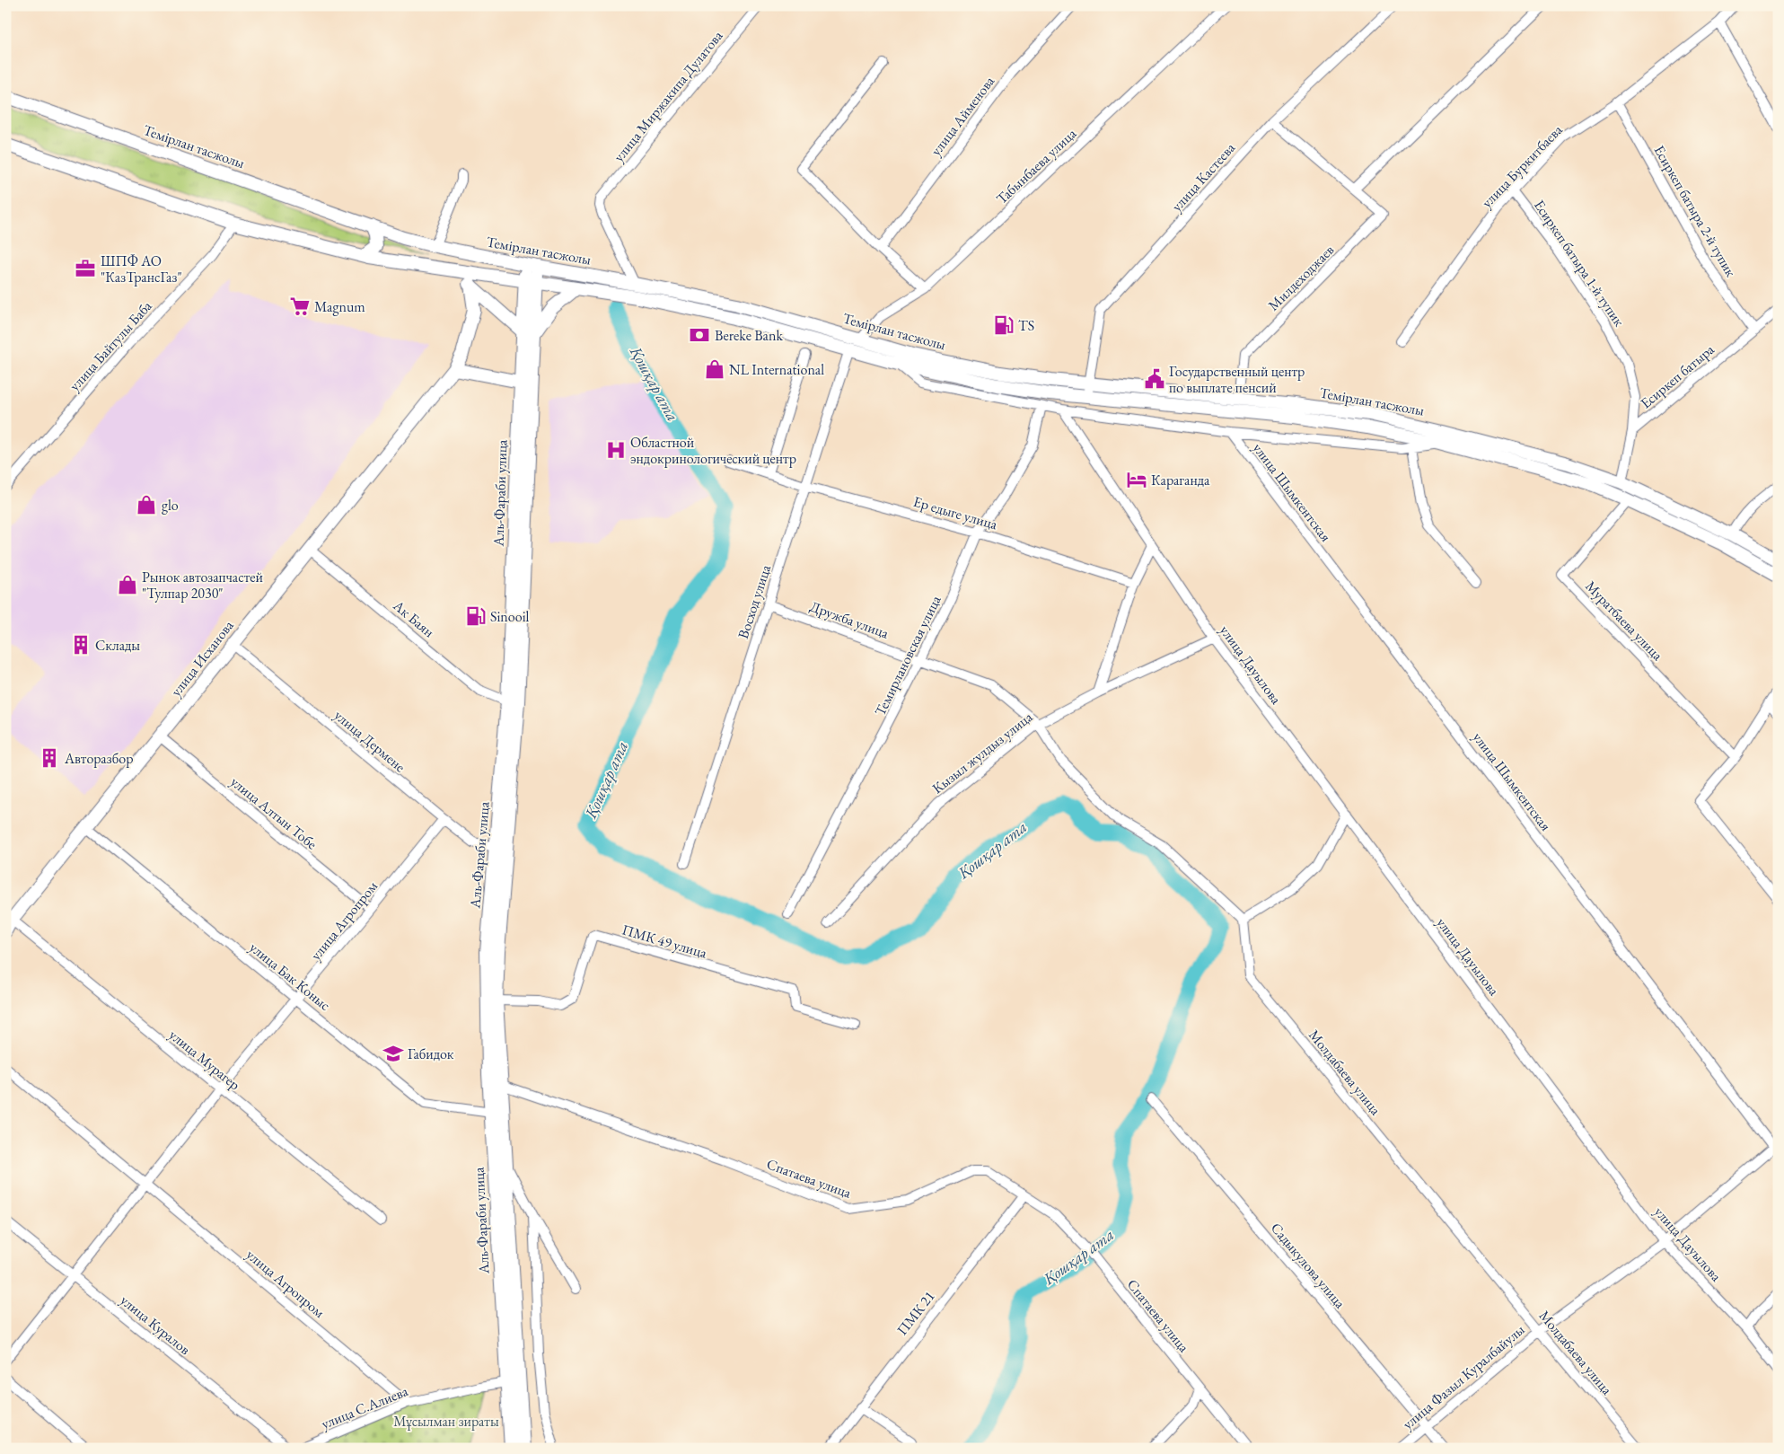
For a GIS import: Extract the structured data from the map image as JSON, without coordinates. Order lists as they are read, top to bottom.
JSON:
{
  "streets": {
    "main road": ["Темірлан тасжолы", "Аль-Фараби улица", "улица Исханова"],
    "street": [
      "улица Миржакипа Дулатова",
      "улица Айменова",
      "Табынбаева улица",
      "улица Буркитбаева",
      "улица Кастеева",
      "Есиркеп батыра 2-й тупик",
      "Есиркеп батыра 1-й тупик",
      "Милдеходжаев",
      "улица Байтулы Баба",
      "Есиркеп батыра",
      "улица Шымкентская",
      "Ер едыге улица",
      "Восход улица",
      "Ак Баян",
      "Дружба улица",
      "Муратбаева улица",
      "Темирлановская улица",
      "улица Дауылова",
      "улица Дермене",
      "Кызыл жулдыз улица",
      "улица Алтын Тобе",
      "улица Агропром",
      "ПМК 49 улица",
      "улица Бак Коныс",
      "улица Мурагер",
      "Молдабаева улица",
      "Спатаева улица",
      "Садыкулова улица",
      "ПМК 21",
      "улица Куралов",
      "улица Фазыл Куралбайулы",
      "улица С.Алиева"
    ]
  },
  "crossings": [
    ["улица Миржакипа Дулатова", "Темірлан тасжолы"],
    ["Темірлан тасжолы", "Табынбаева улица"],
    ["Темірлан тасжолы", "улица Кастеева"],
    ["Темірлан тасжолы", "Милдеходжаев"],
    ["Темірлан тасжолы", "улица Байтулы Баба"],
    ["Темірлан тасжолы", "Аль-Фараби улица"],
    ["Темірлан тасжолы", "Восход улица"],
    ["Темірлан тасжолы", "Муратбаева улица"],
    ["улица Буркитбаева", "Есиркеп батыра 2-й тупик"],
    ["улица Буркитбаева", "Есиркеп батыра 1-й тупик"],
    ["улица Кастеева", "Милдеходжаев"],
    ["Есиркеп батыра 2-й тупик", "Есиркеп батыра"],
    ["Есиркеп батыра 1-й тупик", "Есиркеп батыра"],
    ["улица Шымкентская", "улица Фазыл Куралбайулы"],
    ["Аль-Фараби улица", "Ак Баян"],
    ["Аль-Фараби улица", "улица Дермене"],
    ["Аль-Фараби улица", "ПМК 49 улица"],
    ["Аль-Фараби улица", "улица Бак Коныс"],
    ["Аль-Фараби улица", "Спатаева улица"],
    ["Аль-Фараби улица", "улица С.Алиева"],
    ["Ер едыге улица", "Восход улица"],
    ["Ер едыге улица", "Темирлановская улица"],
    ["Восход улица", "Дружба улица"],
    ["Ак Баян", "улица Исханова"],
    ["Дружба улица", "Темирлановская улица"],
    ["Дружба улица", "Кызыл жулдыз улица"],
    ["улица Исханова", "улица Дермене"],
    ["улица Исханова", "улица Алтын Тобе"],
    ["улица Исханова", "улица Бак Коныс"],
    ["улица Исханова", "улица Мурагер"],
    ["улица Дауылова", "Кызыл жулдыз улица"],
    ["улица Дауылова", "улица Фазыл Куралбайулы"],
    ["улица Дермене", "улица Агропром"],
    ["улица Алтын Тобе", "улица Агропром"],
    ["улица Агропром", "улица Бак Коныс"],
    ["улица Агропром", "улица Мурагер"],
    ["улица Агропром", "улица Куралов"],
    ["улица Агропром", "улица С.Алиева"],
    ["Молдабаева улица", "улица Фазыл Куралбайулы"],
    ["Спатаева улица", "ПМК 21"],
    ["Садыкулова улица", "улица Фазыл Куралбайулы"]
  ],
  "water": ["Қошқар ата"],
  "parks": ["Мұсылман зираты"],
  "places": {
    "office": ["ШПФ АО \"КазТрансГаз\""],
    "supermarket": ["Magnum"],
    "fuel station": ["TS", "Sinooil"],
    "bank": ["Bereke Bank"],
    "shop": ["NL International", "glo", "Рынок автозапчастей \"Тулпар 2030\""],
    "public building": ["Государственный центр по выплате пенсий"],
    "hospital": ["Областной эндокринологический центр"],
    "hotel": ["Караганда"],
    "building": ["Склады", "Авторазбор"],
    "school or university": ["Габидок"]
  }
}
